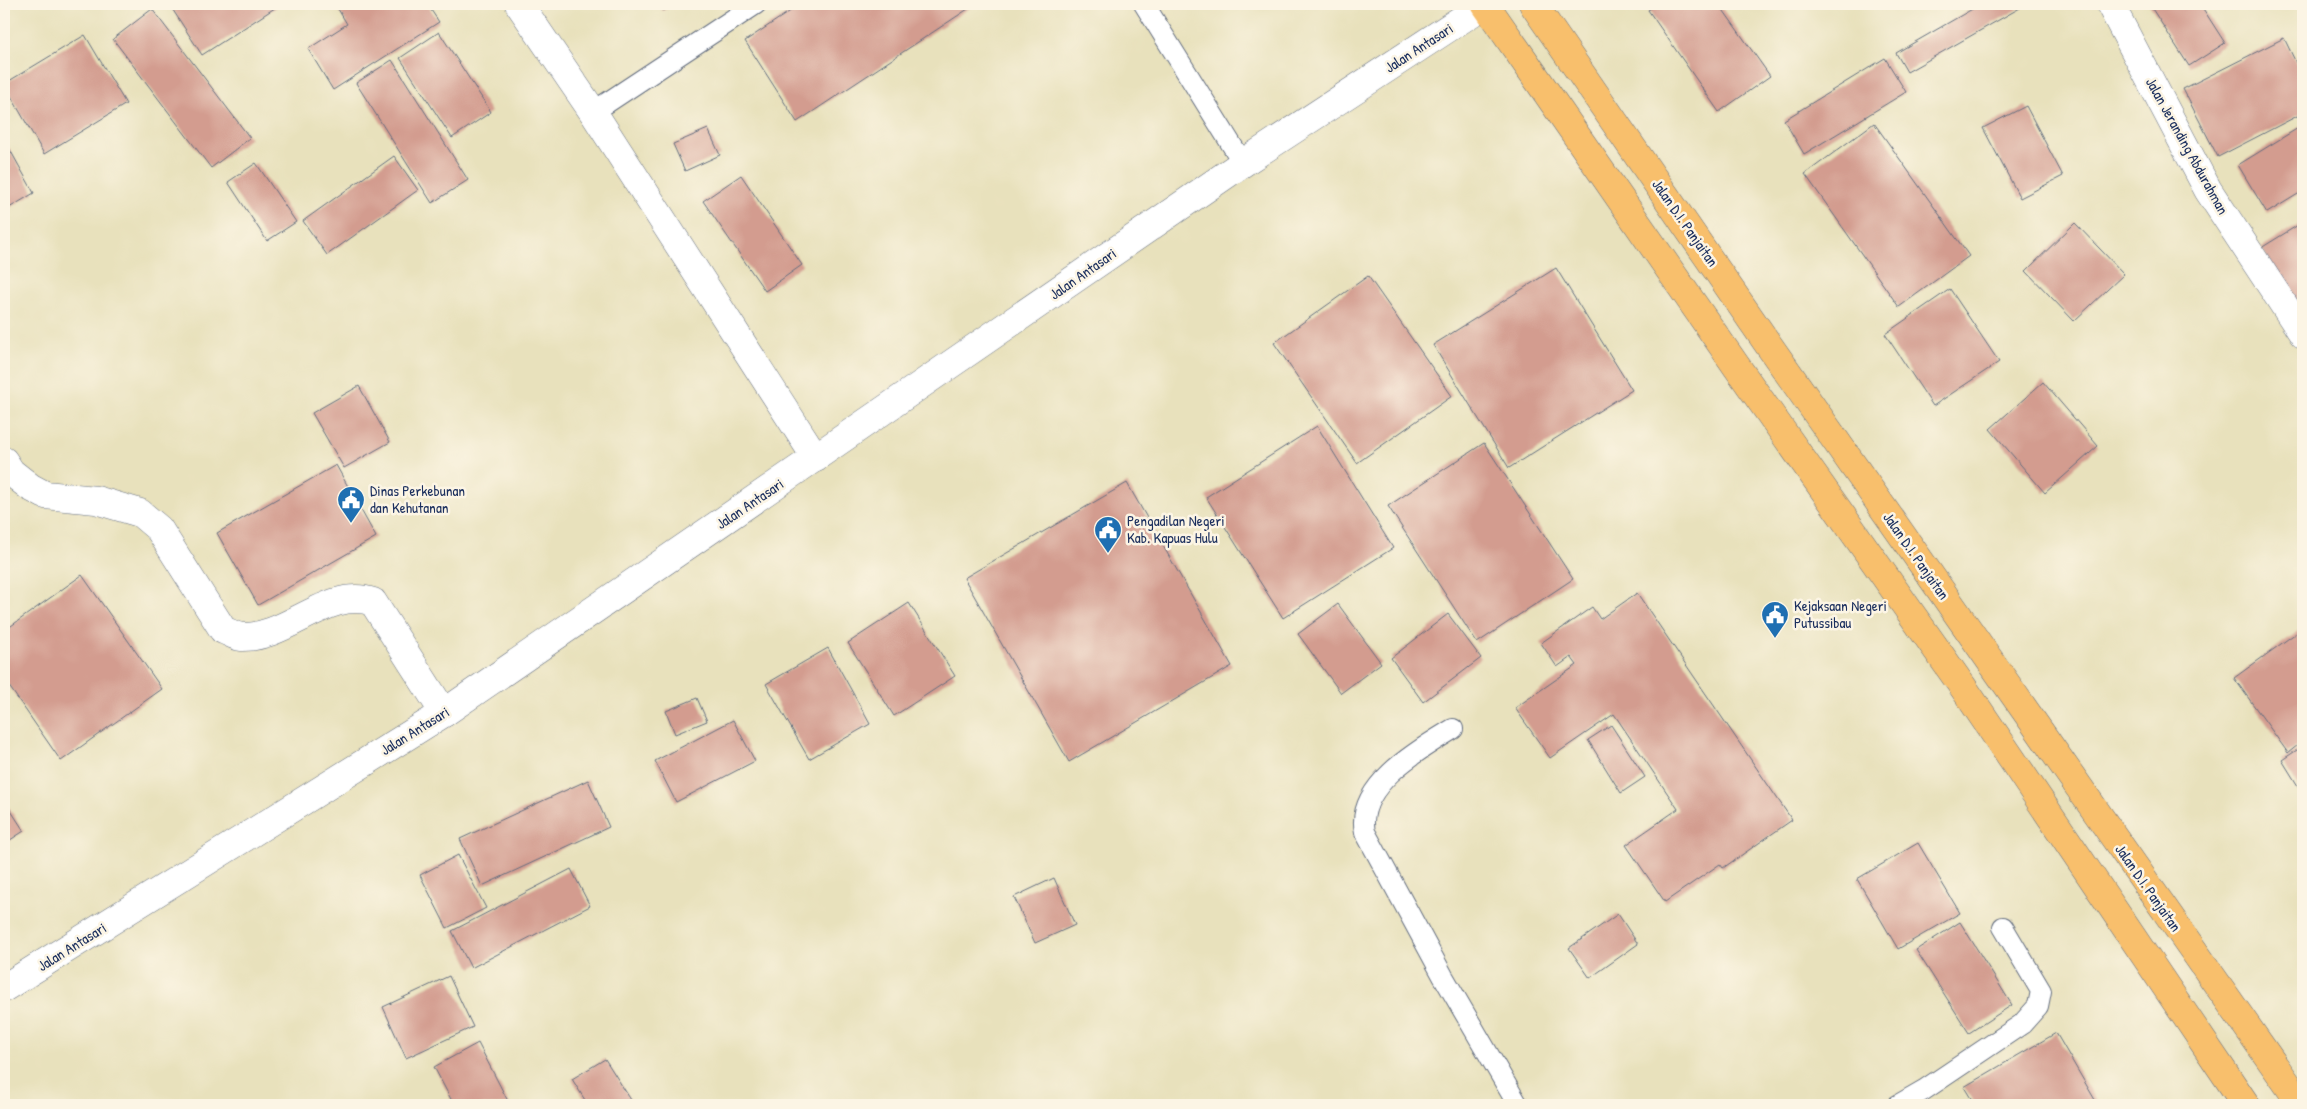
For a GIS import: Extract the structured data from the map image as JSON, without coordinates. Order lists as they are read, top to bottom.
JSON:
{
  "streets": {
    "highway": ["Jalan D.I. Panjaitan"],
    "street": ["Jalan Antasari", "Jalan Jeranding Abdurahman"]
  },
  "places": {
    "public building": ["Dinas Perkebunan dan Kehutanan", "Pengadilan Negeri Kab. Kapuas Hulu", "Kejaksaan Negeri Putussibau"]
  }
}
